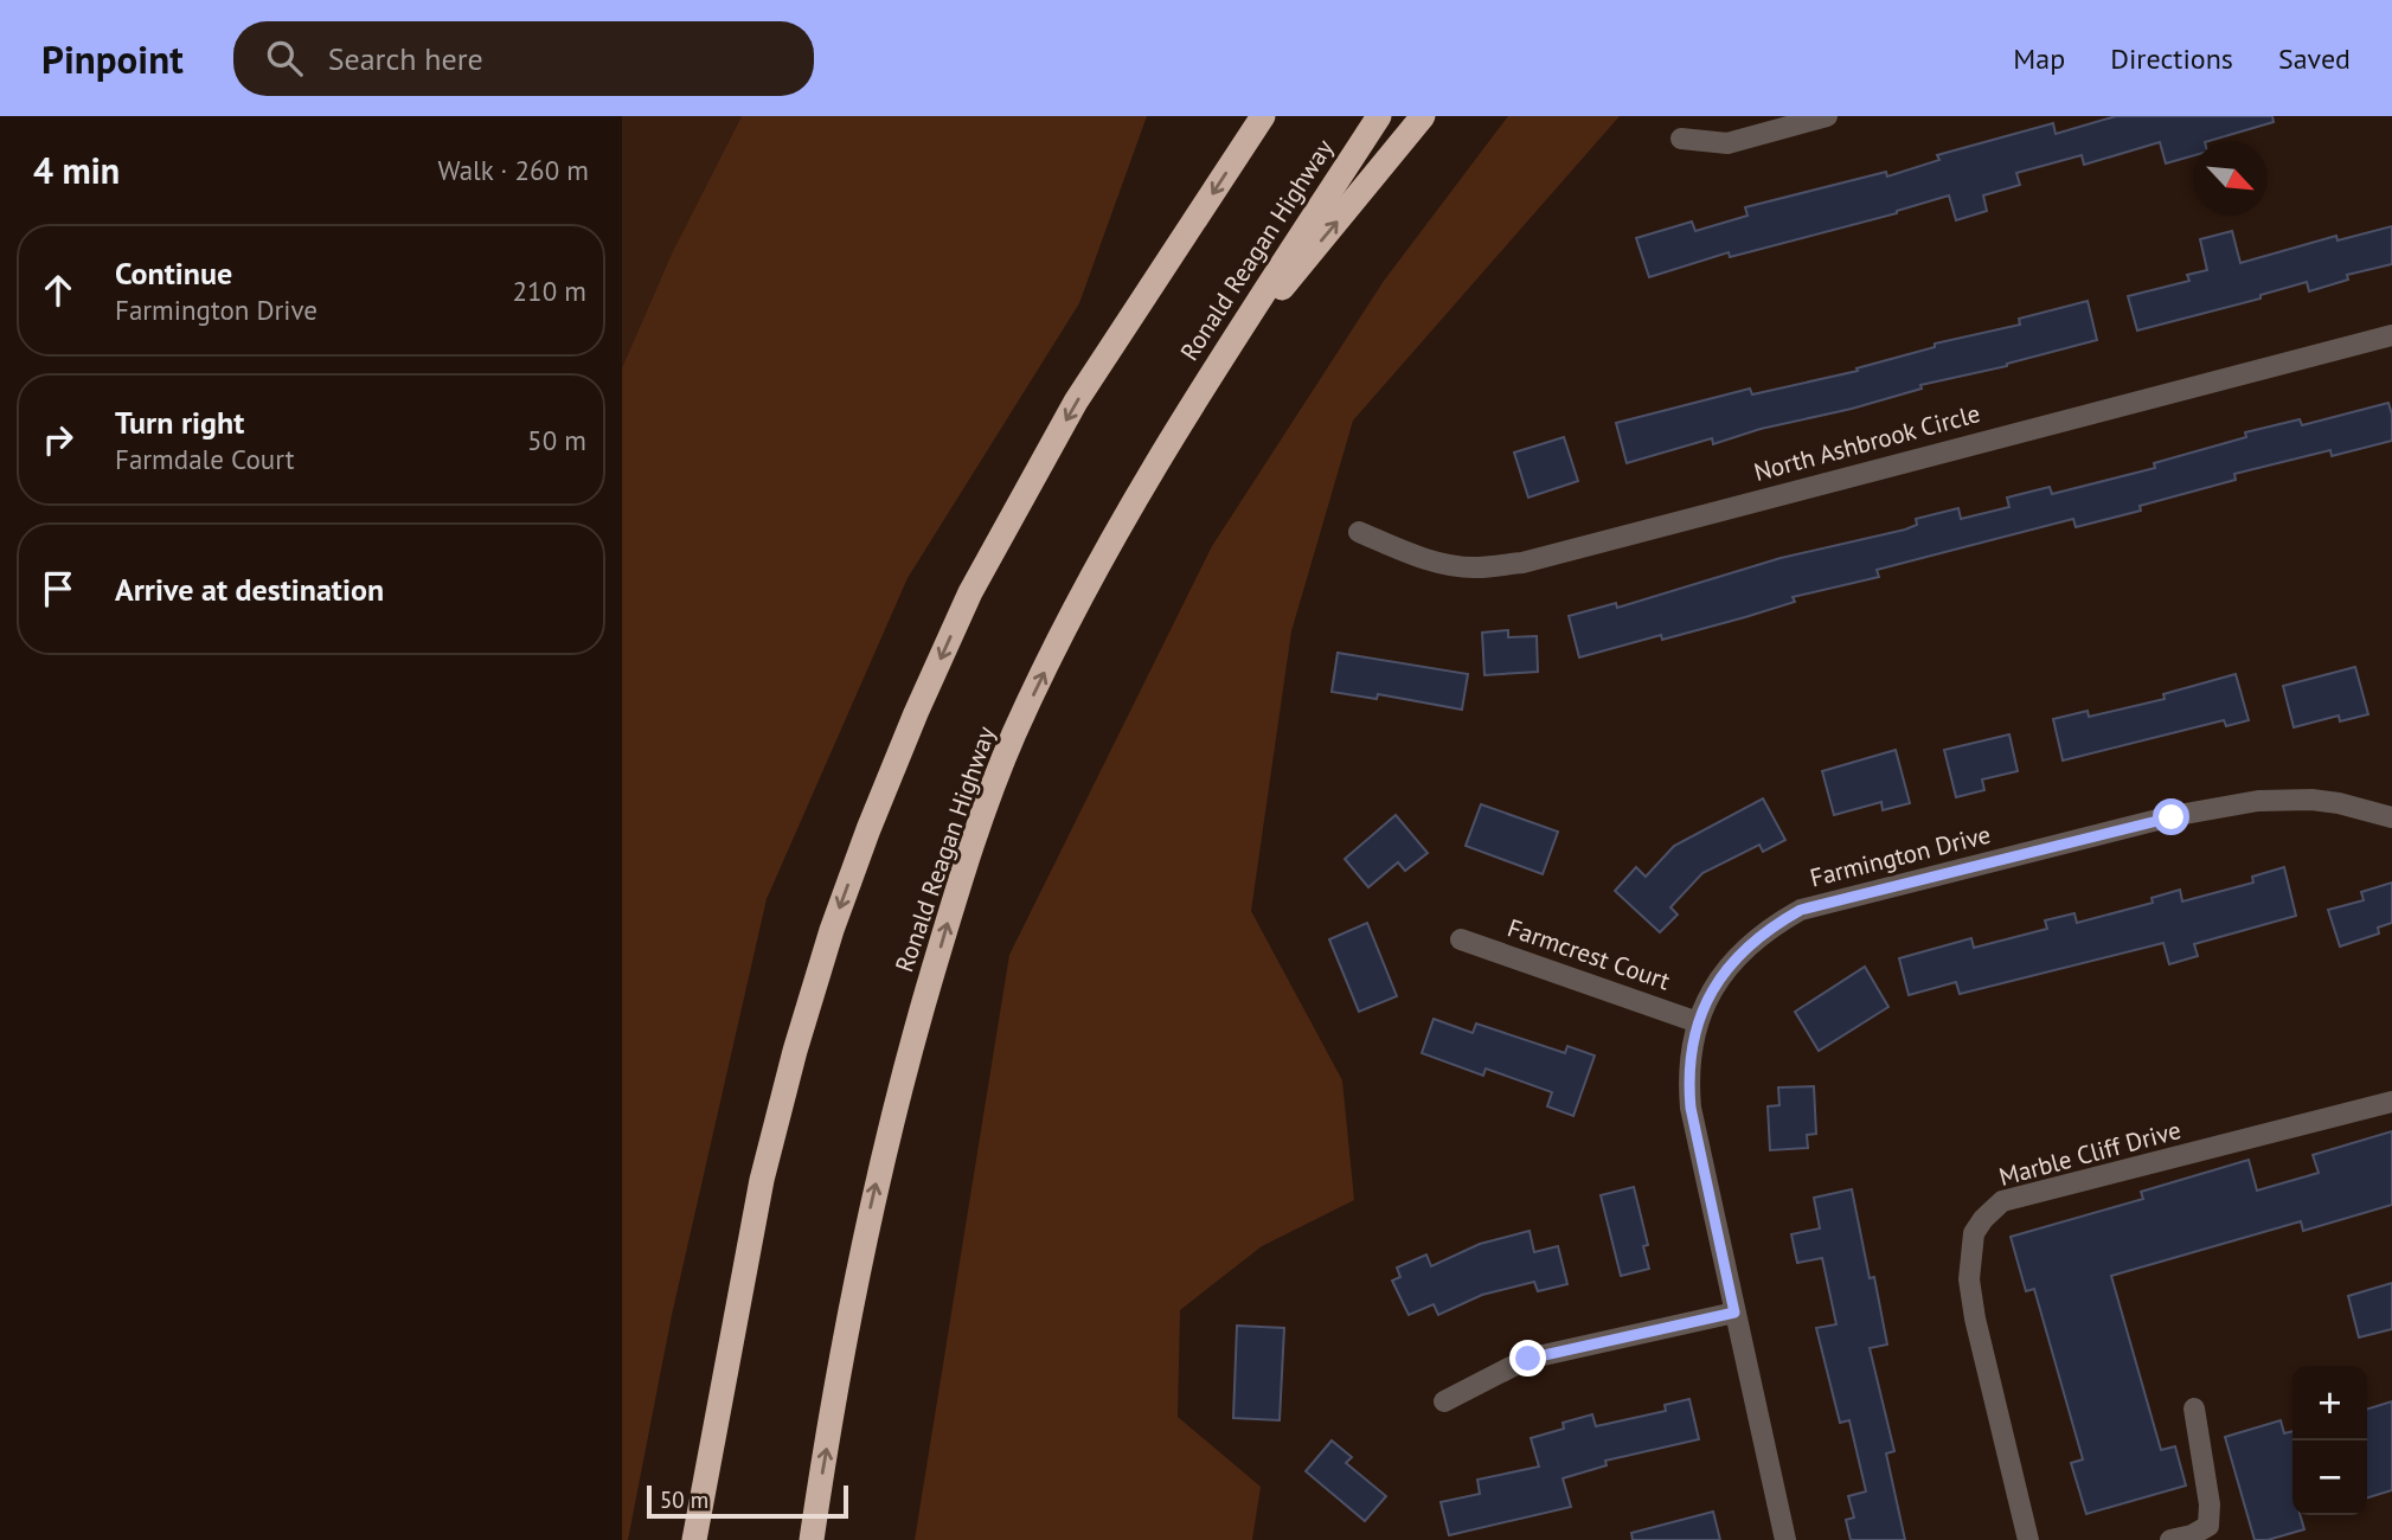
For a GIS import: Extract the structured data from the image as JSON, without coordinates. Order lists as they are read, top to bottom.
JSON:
{
  "streets": {
    "highway": ["Ronald Reagan Highway"],
    "street": [
      "North Ashbrook Circle",
      "Farmington Drive",
      "Farmcrest Court",
      "Marble Cliff Drive"
    ]
  },
  "crossings": [
    ["Farmington Drive", "Farmcrest Court"]
  ],
  "scale_bar": "50 m",
  "north": "bottom right",
  "page": {
    "header": "Pinpoint",
    "search": "Search here",
    "nav": ["Map", "Directions", "Saved"],
    "heading": ["4 min", "Walk · 260 m"],
    "list": [
      ["Continue", "Farmington Drive", "210 m"],
      ["Turn right", "Farmdale Court", "50 m"],
      "Arrive at destination"
    ],
    "map_buttons": ["+", "−"],
    "scale": "50 m"
  }
}
